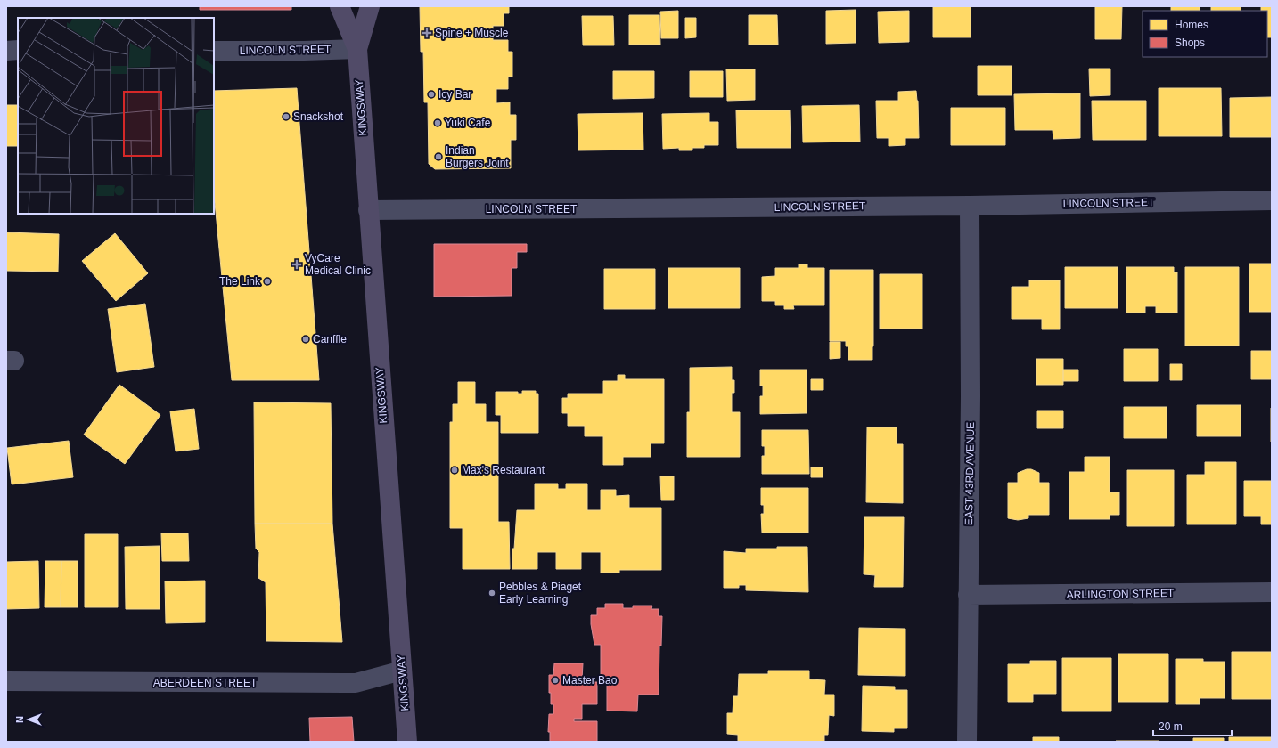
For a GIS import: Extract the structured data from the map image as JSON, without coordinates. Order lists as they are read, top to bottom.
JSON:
{
  "streets": {
    "main road": ["KINGSWAY"],
    "street": [
      "LINCOLN STREET",
      "EAST 43RD AVENUE",
      "ARLINGTON STREET",
      "ABERDEEN STREET"
    ]
  },
  "crossings": [
    ["LINCOLN STREET", "KINGSWAY"],
    ["LINCOLN STREET", "EAST 43RD AVENUE"],
    ["KINGSWAY", "ABERDEEN STREET"],
    ["EAST 43RD AVENUE", "ARLINGTON STREET"]
  ],
  "places": {
    "health": ["Spine + Muscle", "VyCare Medical Clinic"],
    "other": [
      "Icy Bar",
      "Snackshot",
      "Yuki Cafe",
      "Indian Burgers Joint",
      "The Link",
      "Canffle",
      "Max's Restaurant",
      "Pebbles & Piaget Early Learning",
      "Master Bao"
    ]
  },
  "legend": ["Homes", "Shops"],
  "scale_bar": "20 m",
  "north": "left"
}
